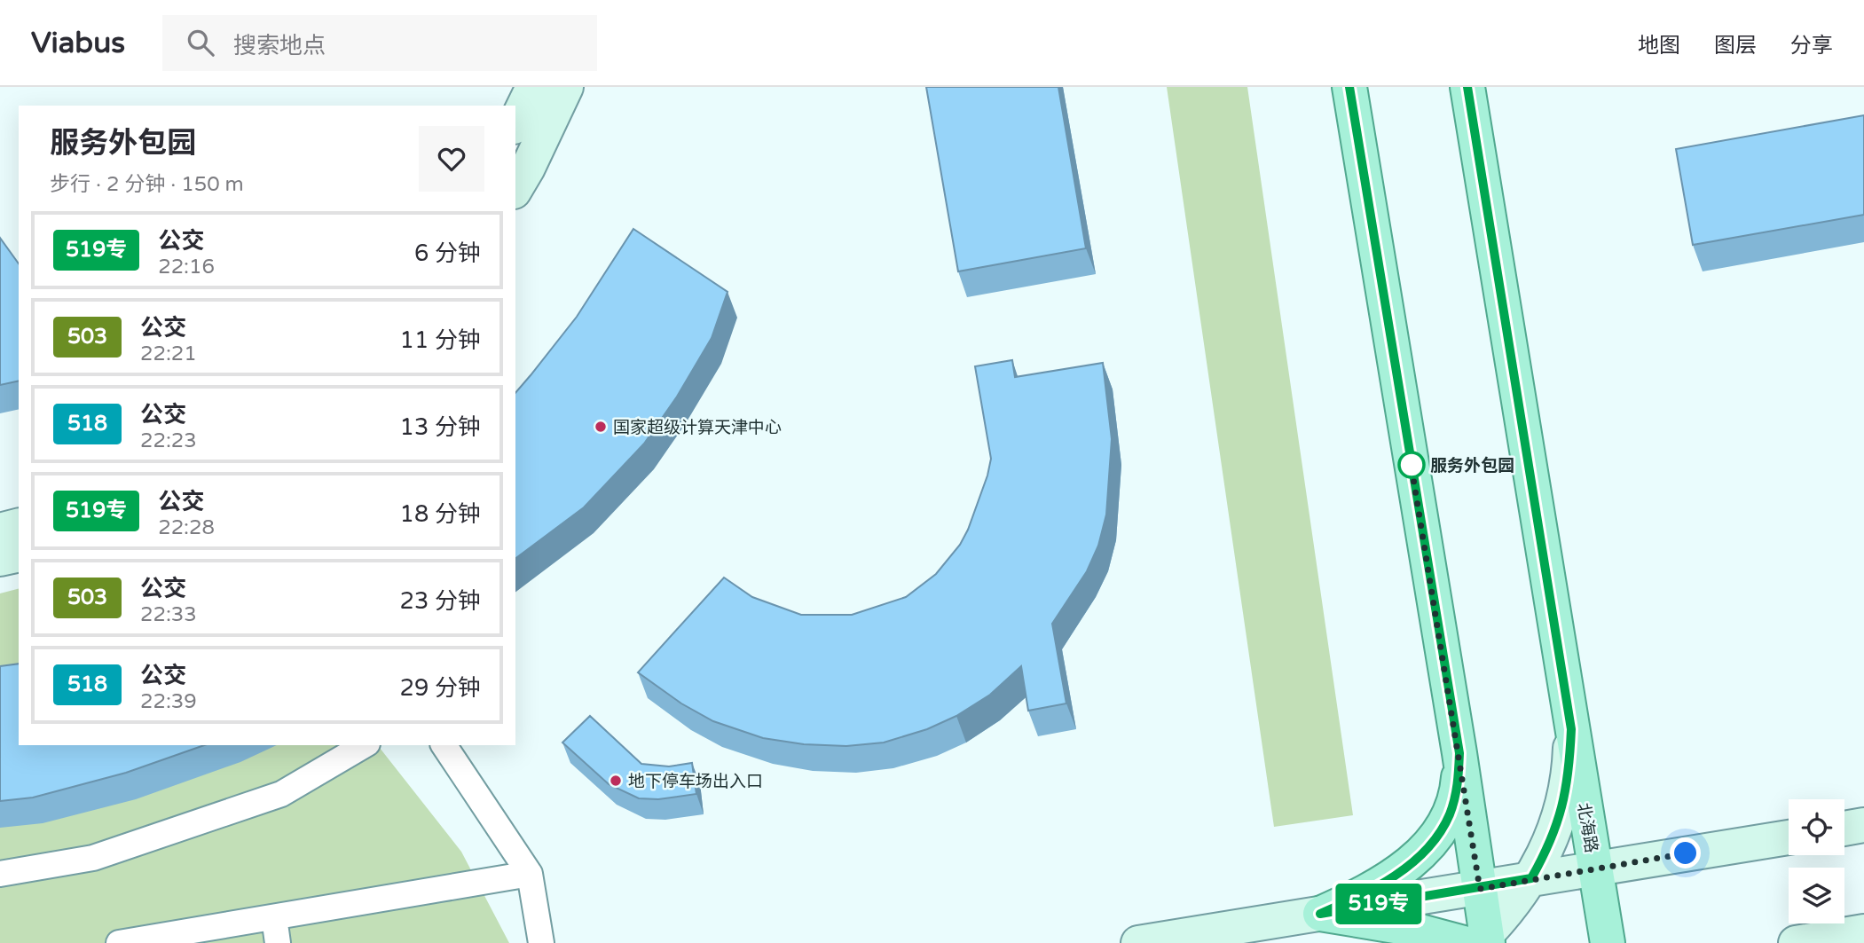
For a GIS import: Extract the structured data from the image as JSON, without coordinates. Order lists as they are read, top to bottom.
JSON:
{
  "streets": {
    "main road": ["北海路"]
  },
  "places": ["国家超级计算天津中心", "服务外包园", "地下停车场出入口"],
  "lines": ["bus line 519专"],
  "page": {
    "header": "Viabus",
    "search": "搜索地点",
    "nav": ["地图", "图层", "分享"],
    "on_map": "519专",
    "heading": ["服务外包园", "步行 · 2 分钟 · 150 m"],
    "list": [
      {
        "mark": "519专",
        "name": "公交",
        "note": "22:16",
        "value": "6 分钟"
      },
      {
        "mark": "503",
        "name": "公交",
        "note": "22:21",
        "value": "11 分钟"
      },
      {
        "mark": "518",
        "name": "公交",
        "note": "22:23",
        "value": "13 分钟"
      },
      {
        "mark": "519专",
        "name": "公交",
        "note": "22:28",
        "value": "18 分钟"
      },
      {
        "mark": "503",
        "name": "公交",
        "note": "22:33",
        "value": "23 分钟"
      },
      {
        "mark": "518",
        "name": "公交",
        "note": "22:39",
        "value": "29 分钟"
      }
    ]
  }
}
